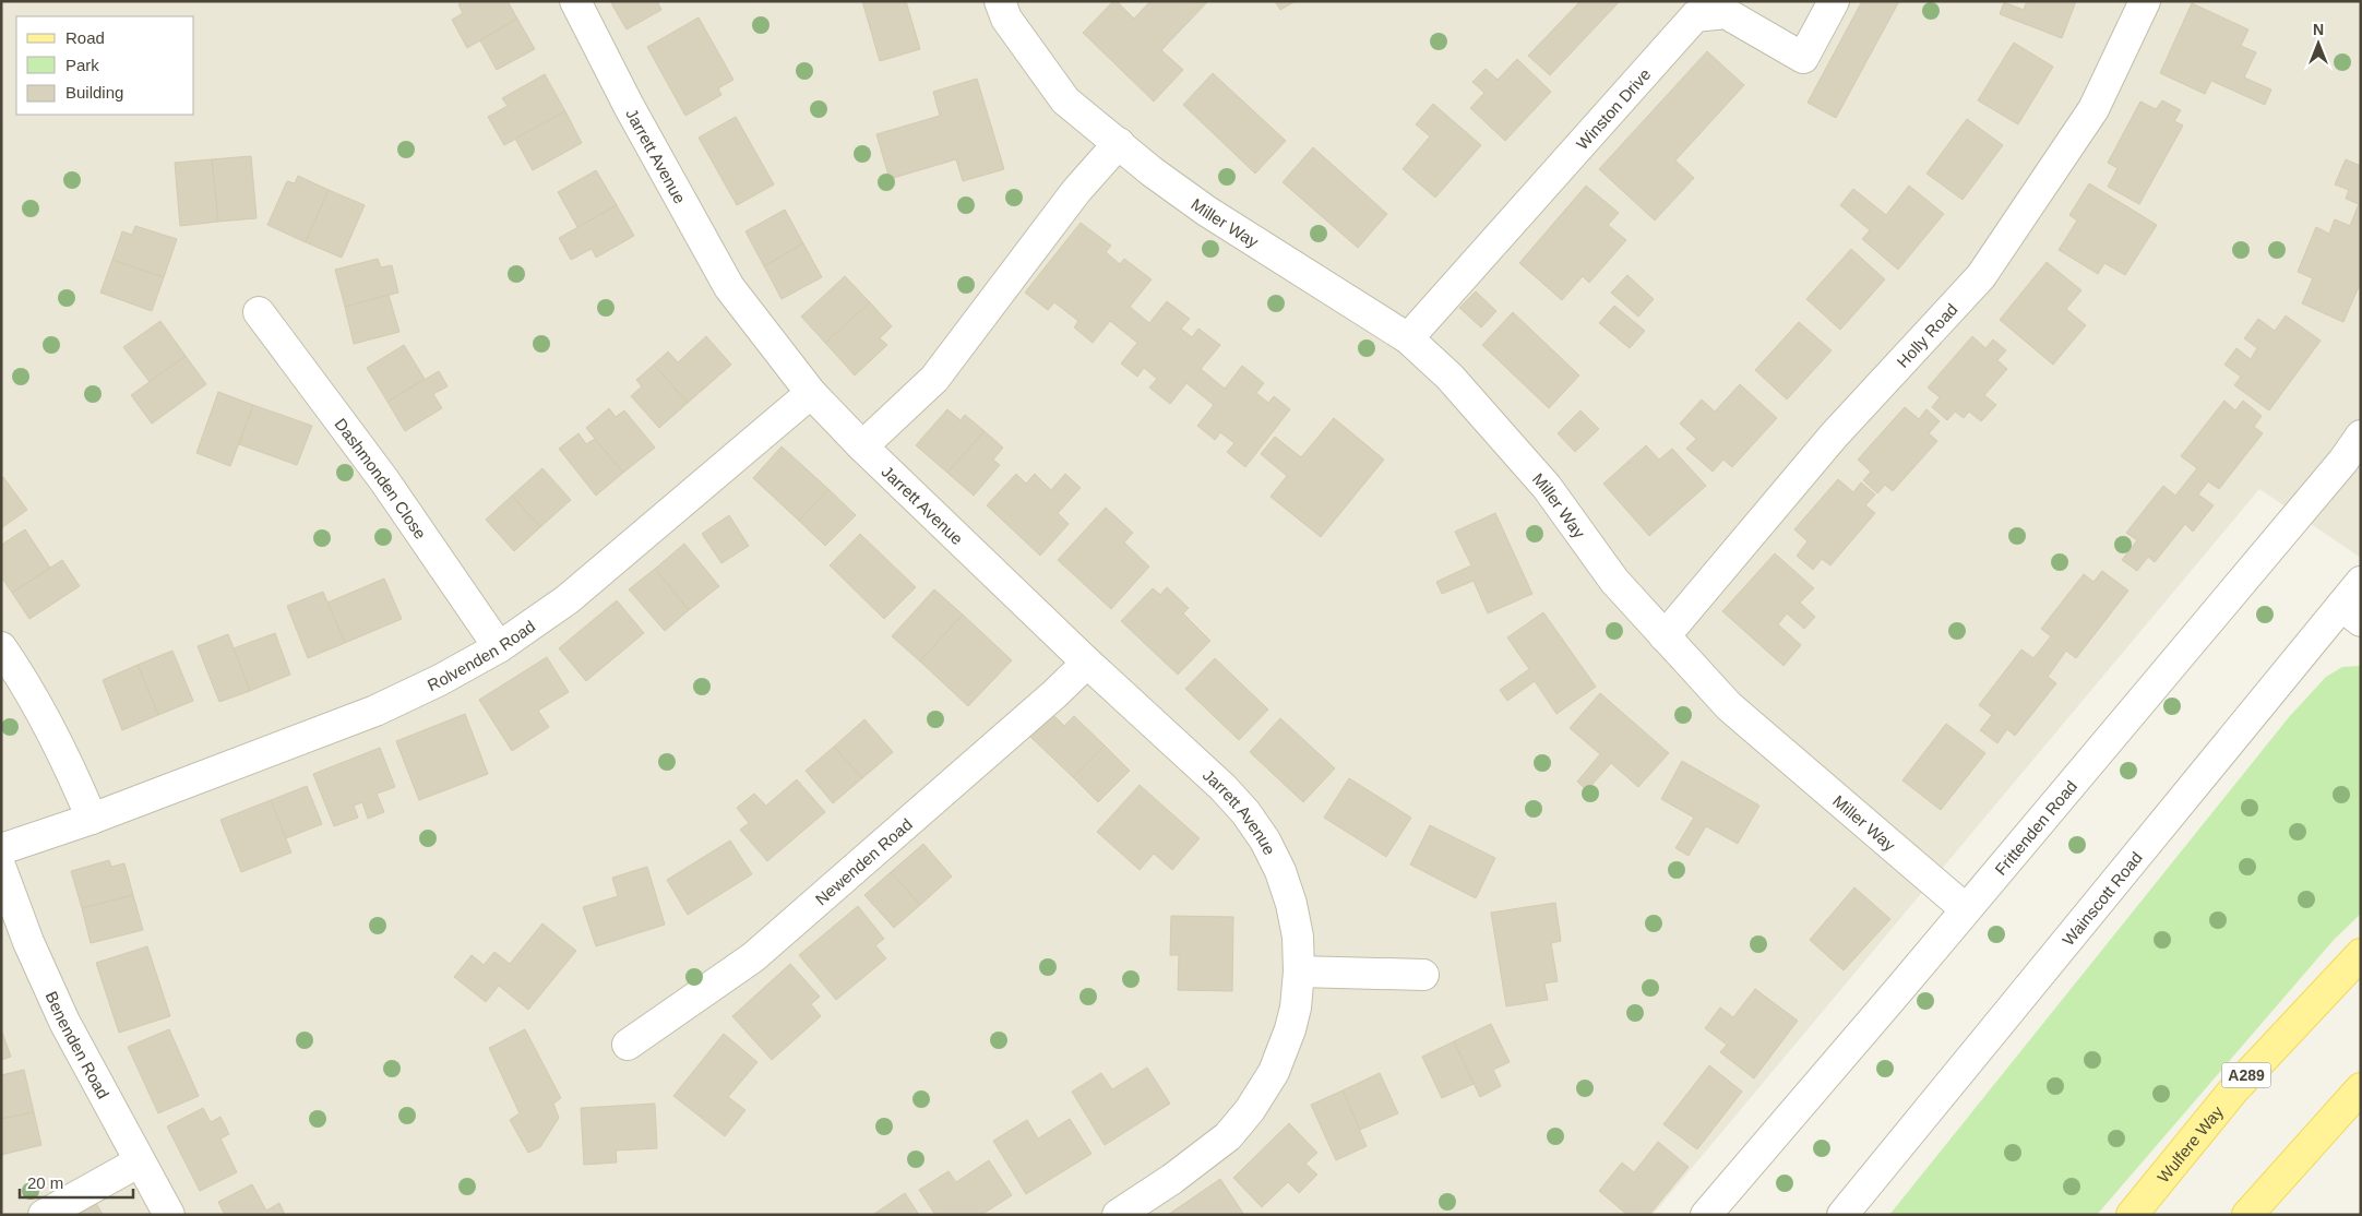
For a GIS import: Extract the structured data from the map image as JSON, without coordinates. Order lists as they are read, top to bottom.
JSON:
{
  "streets": {
    "main road": ["A289", "Wulfere Way"],
    "street": [
      "Winston Drive",
      "Jarrett Avenue",
      "Miller Way",
      "Holly Road",
      "Dashmonden Close",
      "Rolvenden Road",
      "Frittenden Road",
      "Newenden Road",
      "Wainscott Road",
      "Benenden Road"
    ]
  },
  "crossings": [
    ["Winston Drive", "Miller Way"],
    ["Jarrett Avenue", "Rolvenden Road"],
    ["Jarrett Avenue", "Newenden Road"],
    ["Miller Way", "Holly Road"],
    ["Miller Way", "Frittenden Road"],
    ["Dashmonden Close", "Rolvenden Road"]
  ],
  "legend": ["Road", "Park", "Building"],
  "scale_bar": "20 m",
  "north": "top"
}
